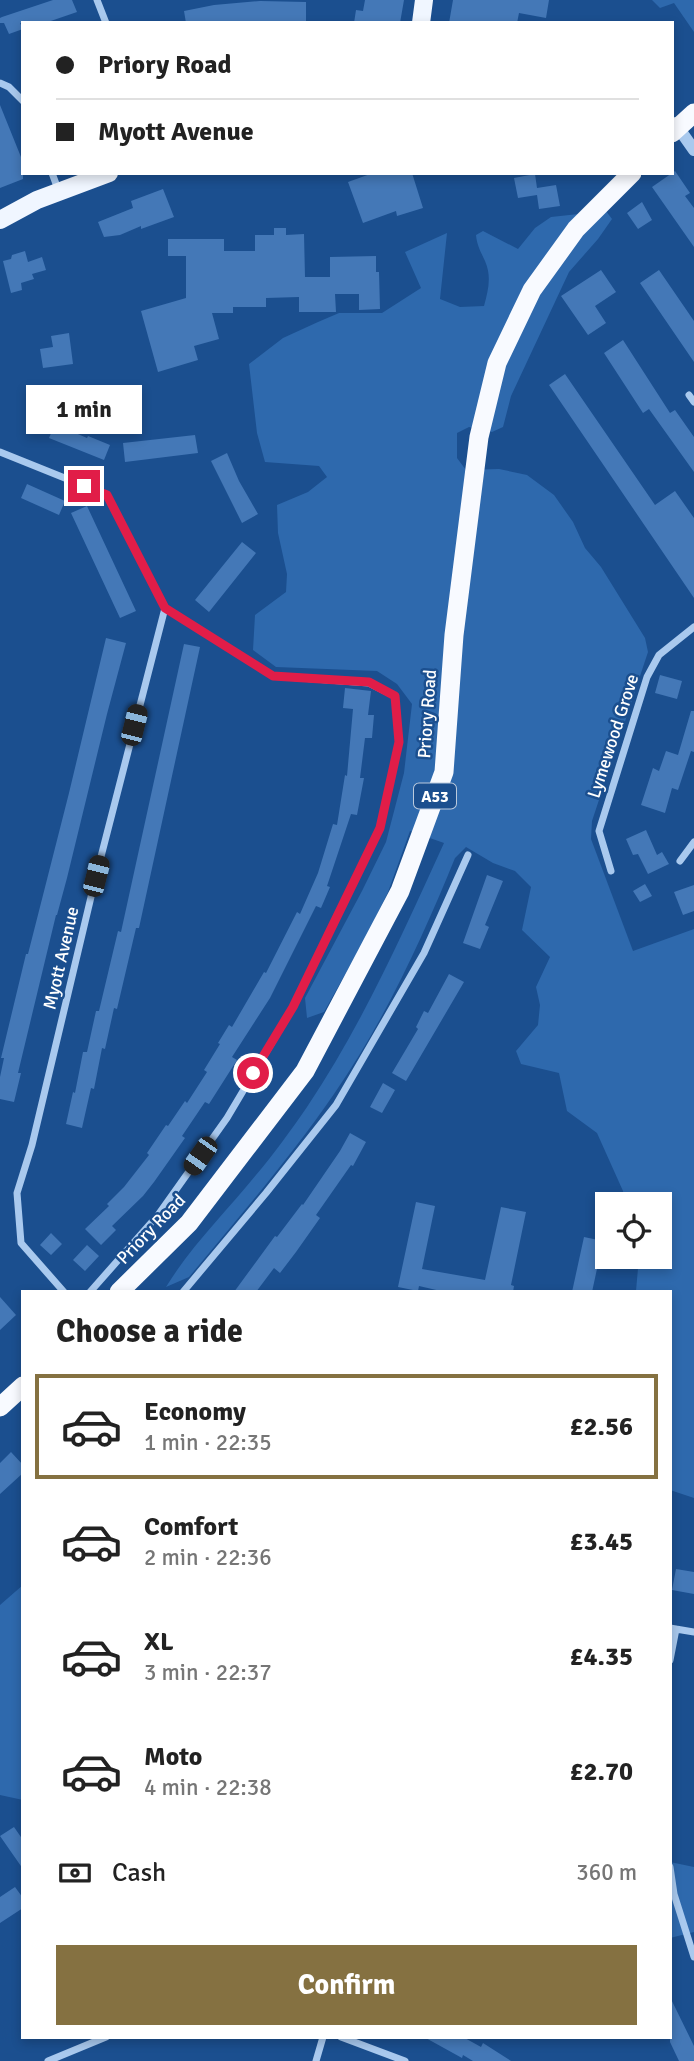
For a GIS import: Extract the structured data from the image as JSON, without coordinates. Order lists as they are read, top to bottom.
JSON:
{
  "streets": {
    "highway": ["Priory Road", "A53"],
    "street": ["Lymewood Grove", "Myott Avenue"]
  },
  "crossings": [
    ["Priory Road", "Myott Avenue"]
  ],
  "page": {
    "banner": ["Priory Road", "Myott Avenue"],
    "bubble": "1 min",
    "heading": "Choose a ride",
    "list": [
      {
        "name": "Economy",
        "note": "1 min · 22:35",
        "value": "£2.56"
      },
      {
        "name": "Comfort",
        "note": "2 min · 22:36",
        "value": "£3.45"
      },
      {
        "name": "XL",
        "note": "3 min · 22:37",
        "value": "£4.35"
      },
      {
        "name": "Moto",
        "note": "4 min · 22:38",
        "value": "£2.70"
      }
    ],
    "pay": ["Cash", "360 m"],
    "buttons": "Confirm"
  }
}
